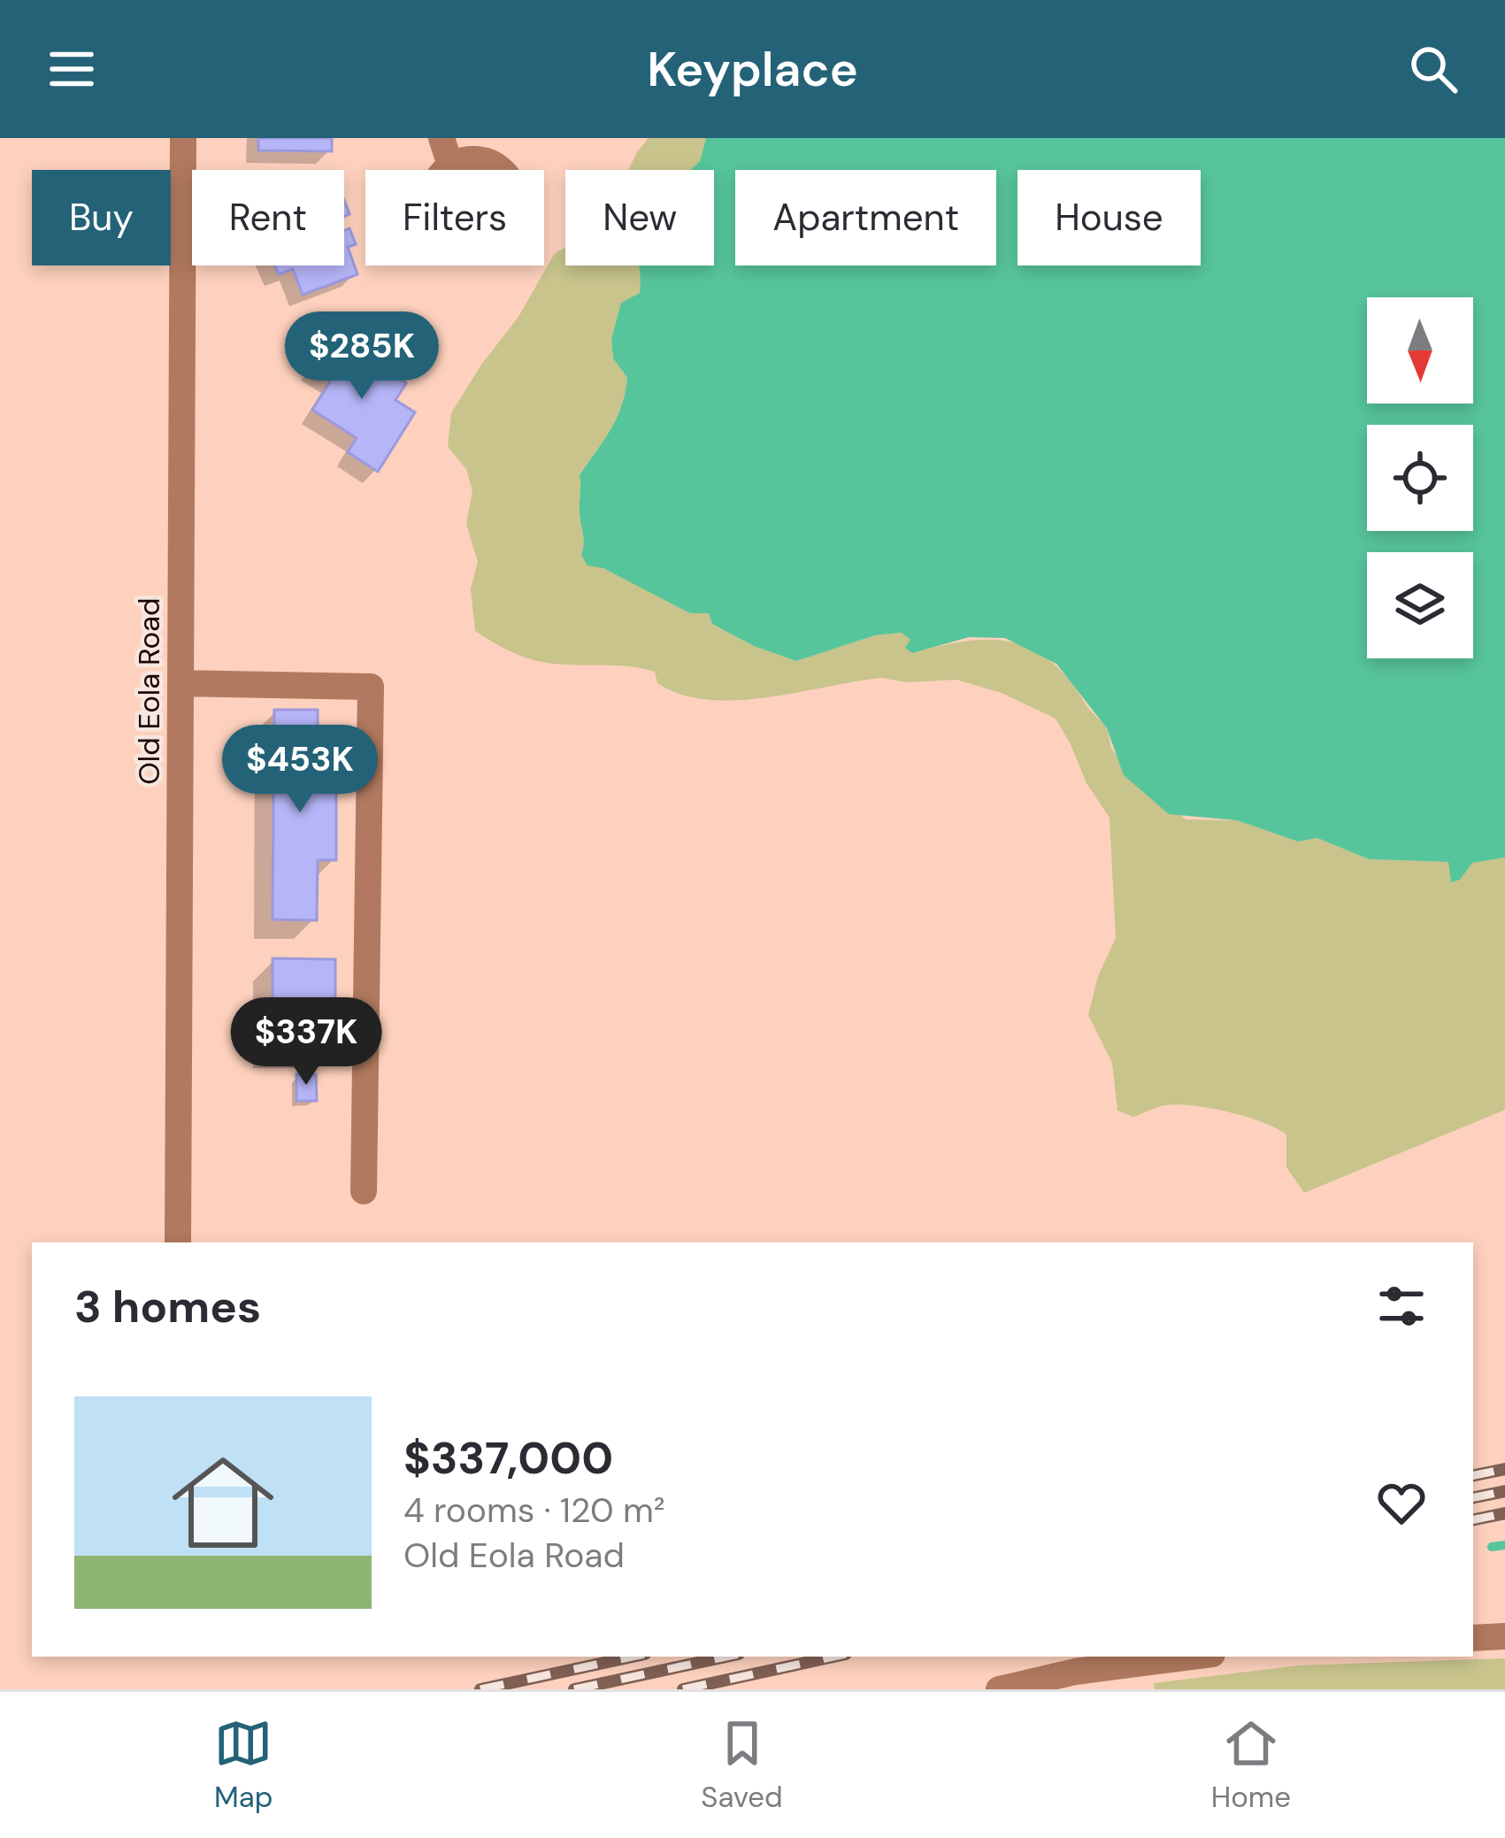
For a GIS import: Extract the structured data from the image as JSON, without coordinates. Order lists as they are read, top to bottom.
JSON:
{
  "streets": {
    "street": ["Old Eola Road"]
  },
  "north": "bottom",
  "page": {
    "header": "Keyplace",
    "chip": [
      "Buy",
      "Rent",
      "Filters",
      "New",
      "Apartment",
      "House"
    ],
    "price": ["$285K", "$453K", "$337K"],
    "heading": "3 homes",
    "list": [
      {
        "name": "$337,000",
        "note": "4 rooms · 120 m² · Old Eola Road"
      }
    ],
    "tabs": ["Map", "Saved", "Home"]
  }
}
